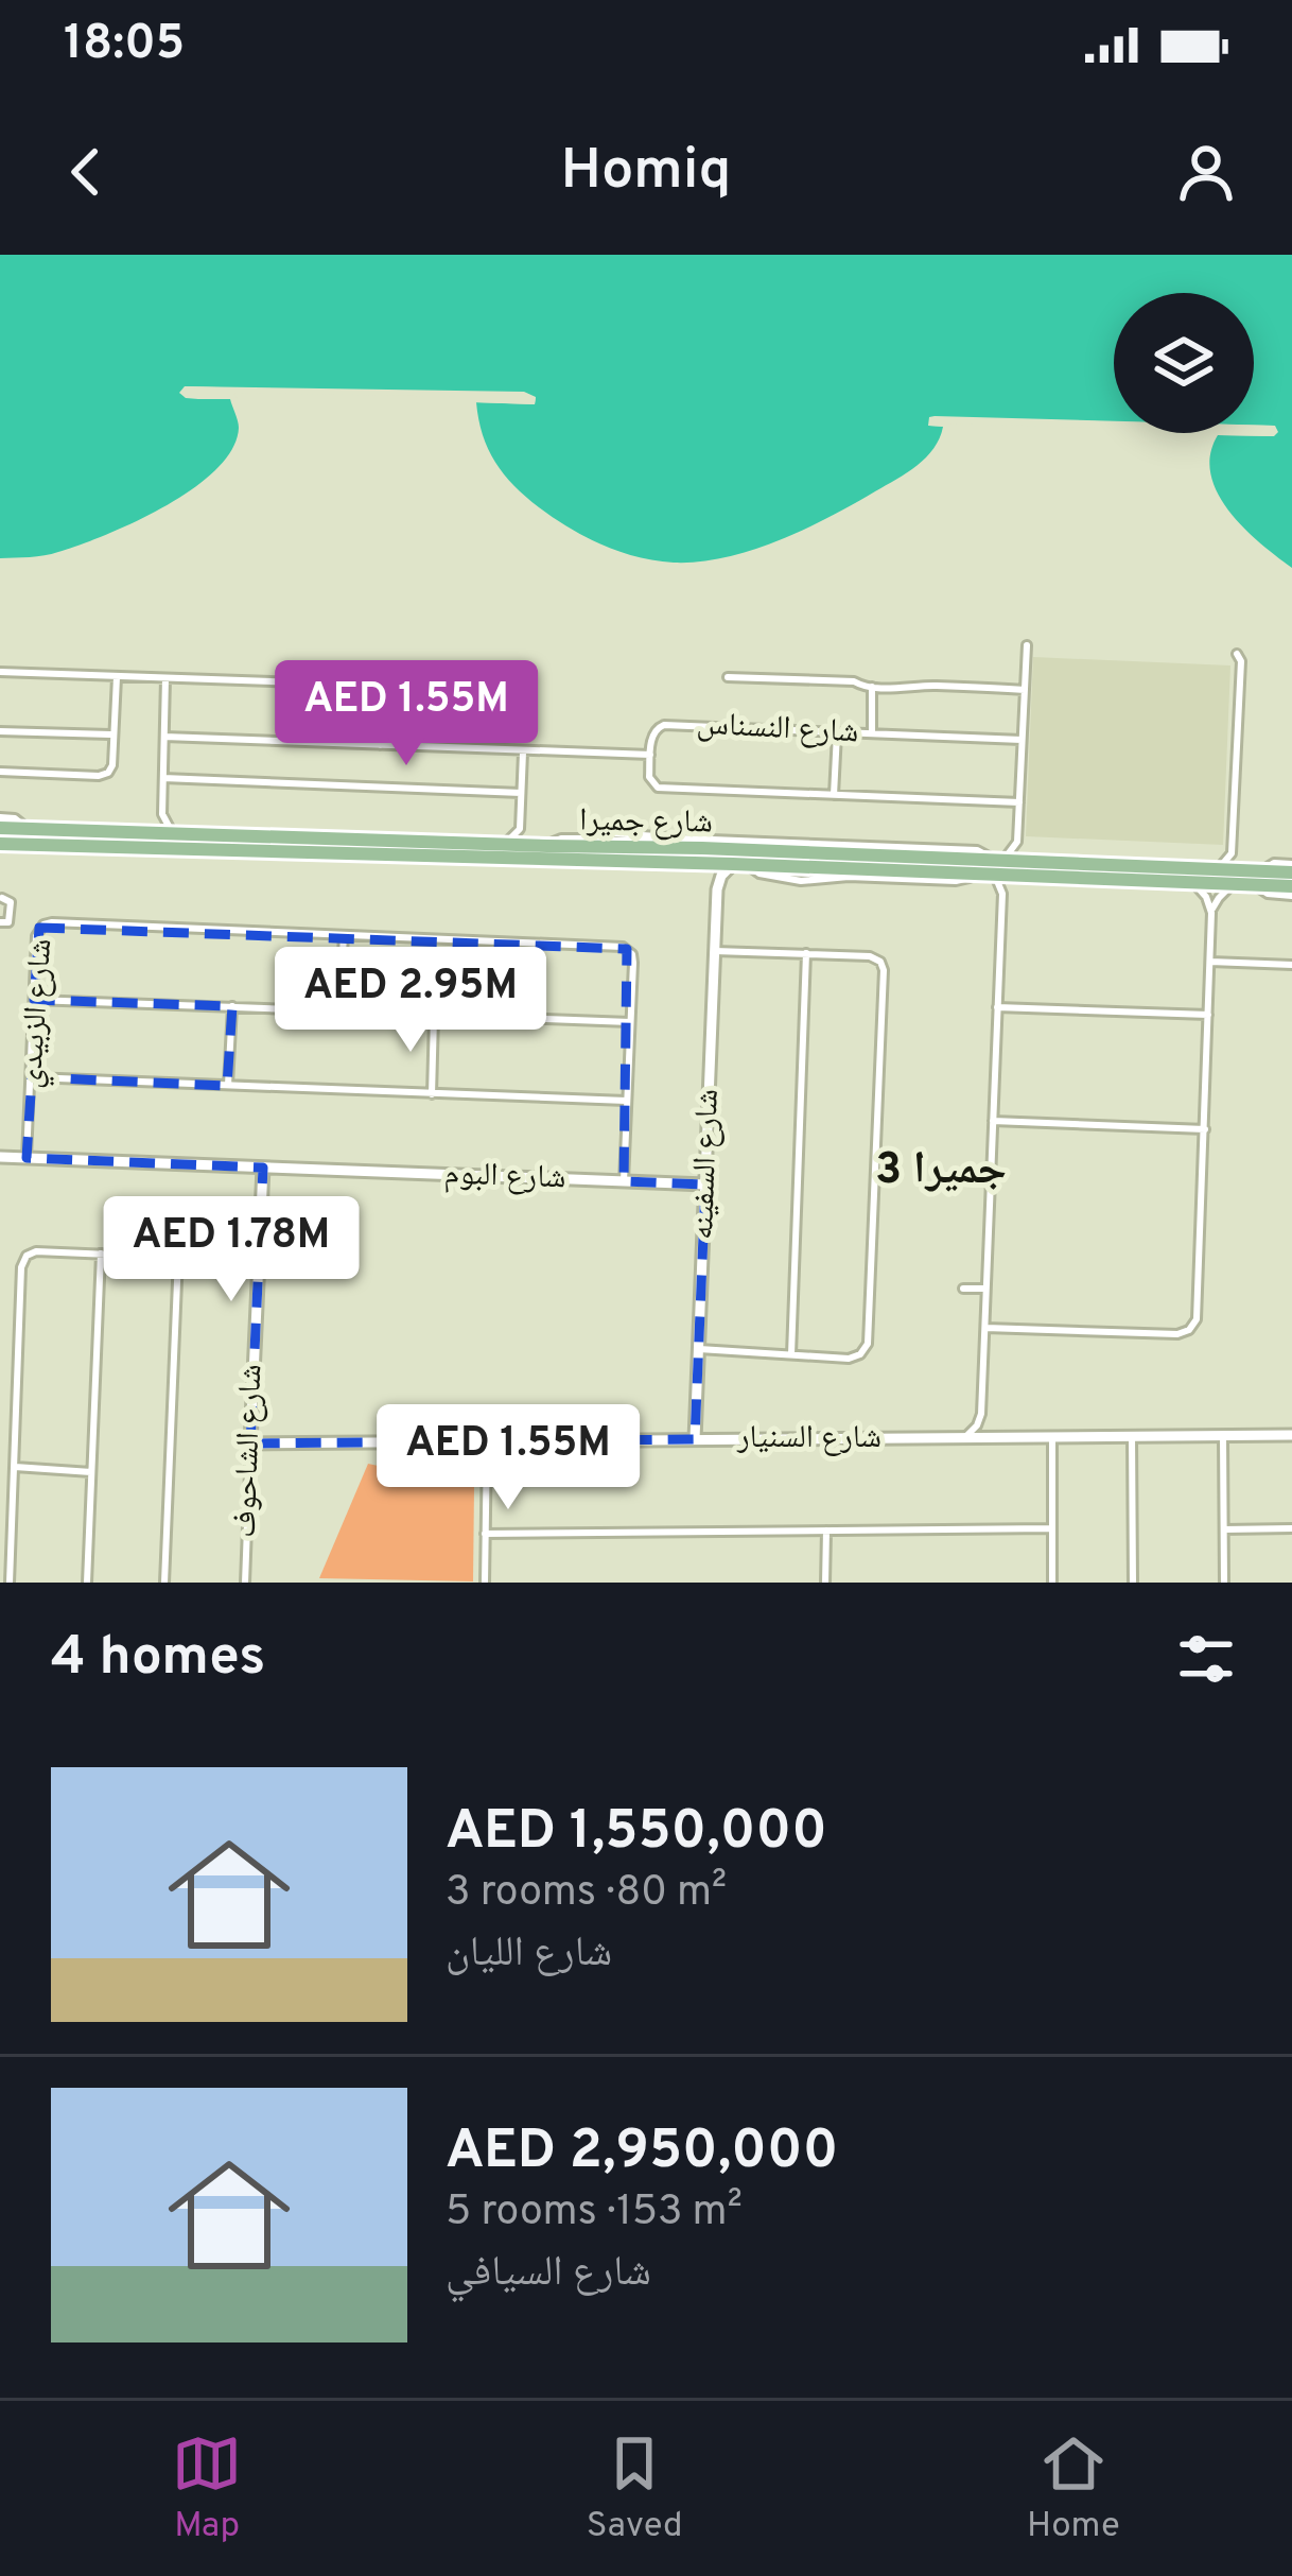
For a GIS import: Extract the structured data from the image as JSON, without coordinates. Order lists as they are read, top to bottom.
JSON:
{
  "streets": {
    "main road": ["شارع جميرا"],
    "street": [
      "شارع النسناس",
      "شارع الزبيدي",
      "شارع السفينه",
      "شارع البوم",
      "شارع السنيار",
      "شارع الشاحوف"
    ]
  },
  "crossings": [
    ["شارع الزبيدي", "شارع البوم"],
    ["شارع السفينه", "شارع البوم"],
    ["شارع السفينه", "شارع السنيار"],
    ["شارع البوم", "شارع الشاحوف"],
    ["شارع السنيار", "شارع الشاحوف"]
  ],
  "districts": ["جميرا 3"],
  "page": {
    "status": "18:05",
    "header": "Homiq",
    "price": [
      "AED 1.55M",
      "AED 2.95M",
      "AED 1.78M",
      "AED 1.55M"
    ],
    "heading": "4 homes",
    "list": [
      {
        "name": "AED 1,550,000",
        "note": "3 rooms · 80 m² · شارع الليان"
      },
      {
        "name": "AED 2,950,000",
        "note": "5 rooms · 153 m² · شارع السيافي"
      }
    ],
    "tabs": ["Map", "Saved", "Home"]
  }
}
